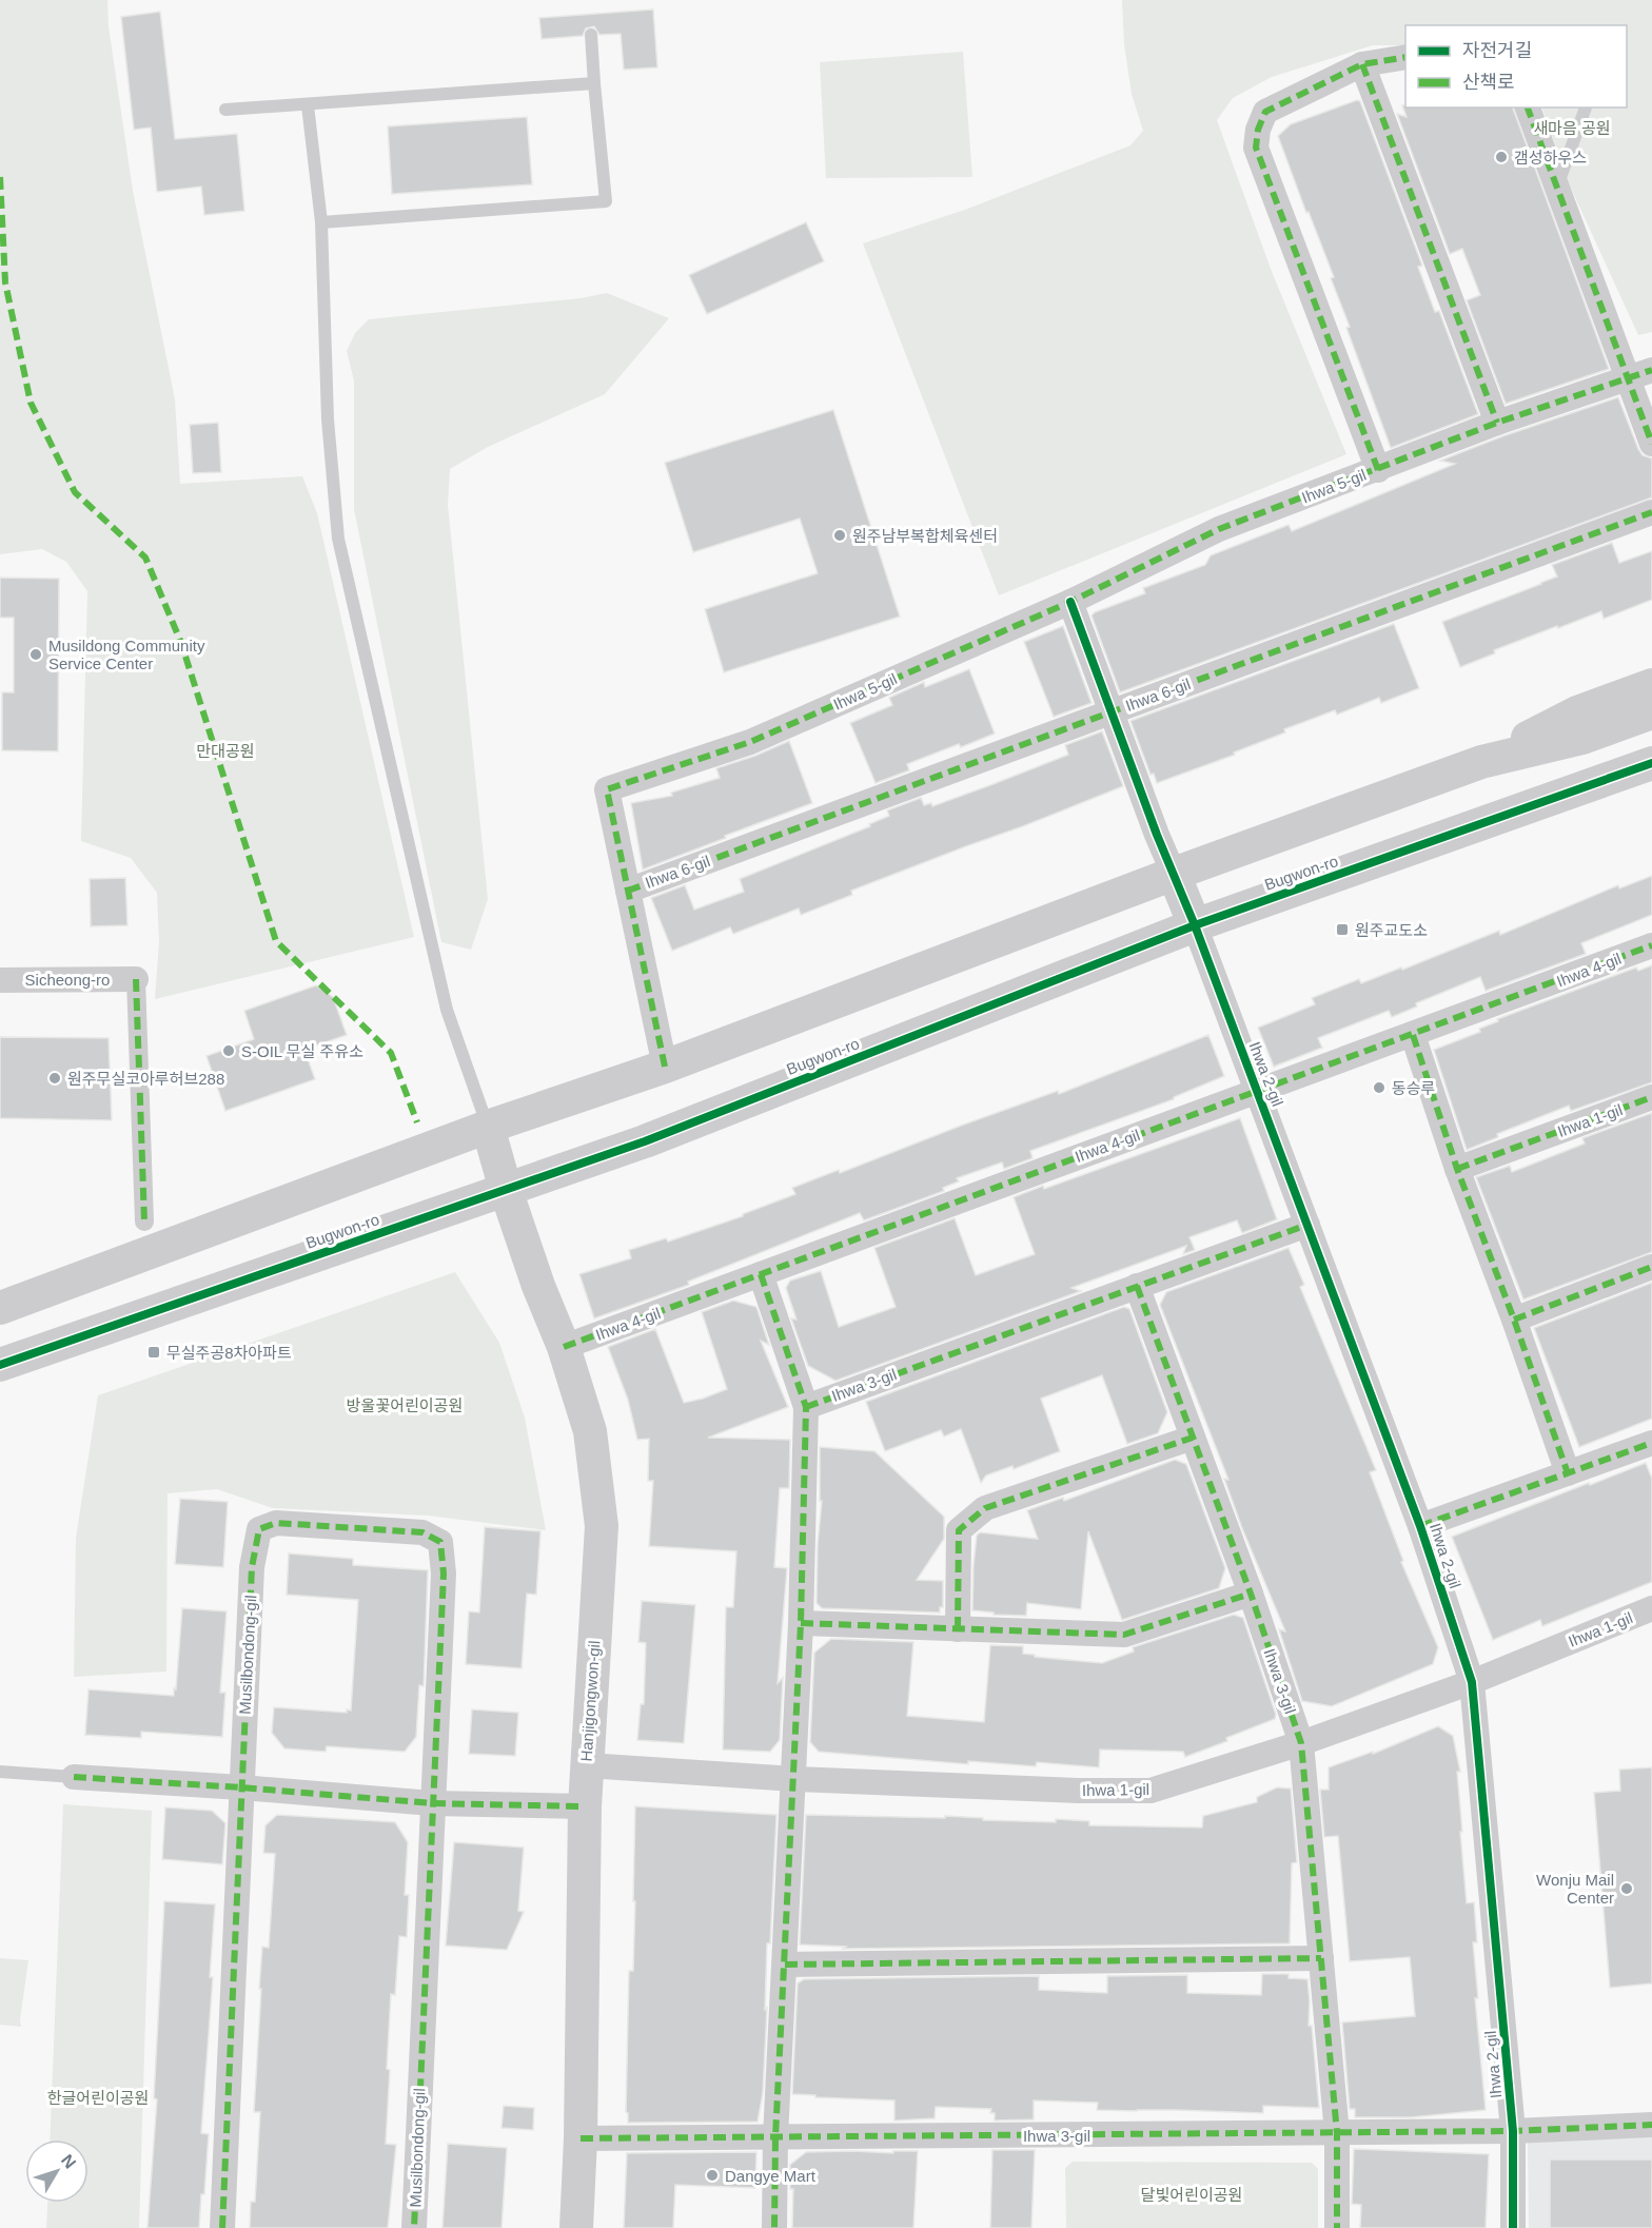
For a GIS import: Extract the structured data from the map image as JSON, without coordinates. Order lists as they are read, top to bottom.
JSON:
{
  "streets": {
    "street": [
      "Ihwa 5-gil",
      "Ihwa 6-gil",
      "Bugwon-ro",
      "Ihwa 4-gil",
      "Sicheong-ro",
      "Ihwa 2-gil",
      "Ihwa 1-gil",
      "Ihwa 3-gil",
      "Musilbondong-gil",
      "Hanjigongwon-gil"
    ]
  },
  "crossings": [
    ["Ihwa 5-gil", "Ihwa 6-gil"],
    ["Bugwon-ro", "Ihwa 2-gil"],
    ["Bugwon-ro", "Hanjigongwon-gil"],
    ["Ihwa 4-gil", "Ihwa 2-gil"],
    ["Ihwa 4-gil", "Hanjigongwon-gil"],
    ["Ihwa 2-gil", "Ihwa 1-gil"],
    ["Ihwa 2-gil", "Ihwa 3-gil"],
    ["Ihwa 1-gil", "Ihwa 3-gil"],
    ["Ihwa 1-gil", "Hanjigongwon-gil"],
    ["Ihwa 3-gil", "Hanjigongwon-gil"]
  ],
  "parks": [
    "새마음 공원",
    "만대공원",
    "방울꽃어린이공원",
    "한글어린이공원",
    "달빛어린이공원"
  ],
  "places": {
    "other": [
      "갬성하우스",
      "원주남부복합체육센터",
      "Musildong Community Service Center",
      "S-OIL 무실 주유소",
      "원주무실코아루허브288",
      "동승루",
      "Wonju Mail Center",
      "Dangye Mart"
    ],
    "transit": ["원주교도소", "무실주공8차아파트"]
  },
  "legend": ["자전거길", "산책로"],
  "north": "top right"
}
